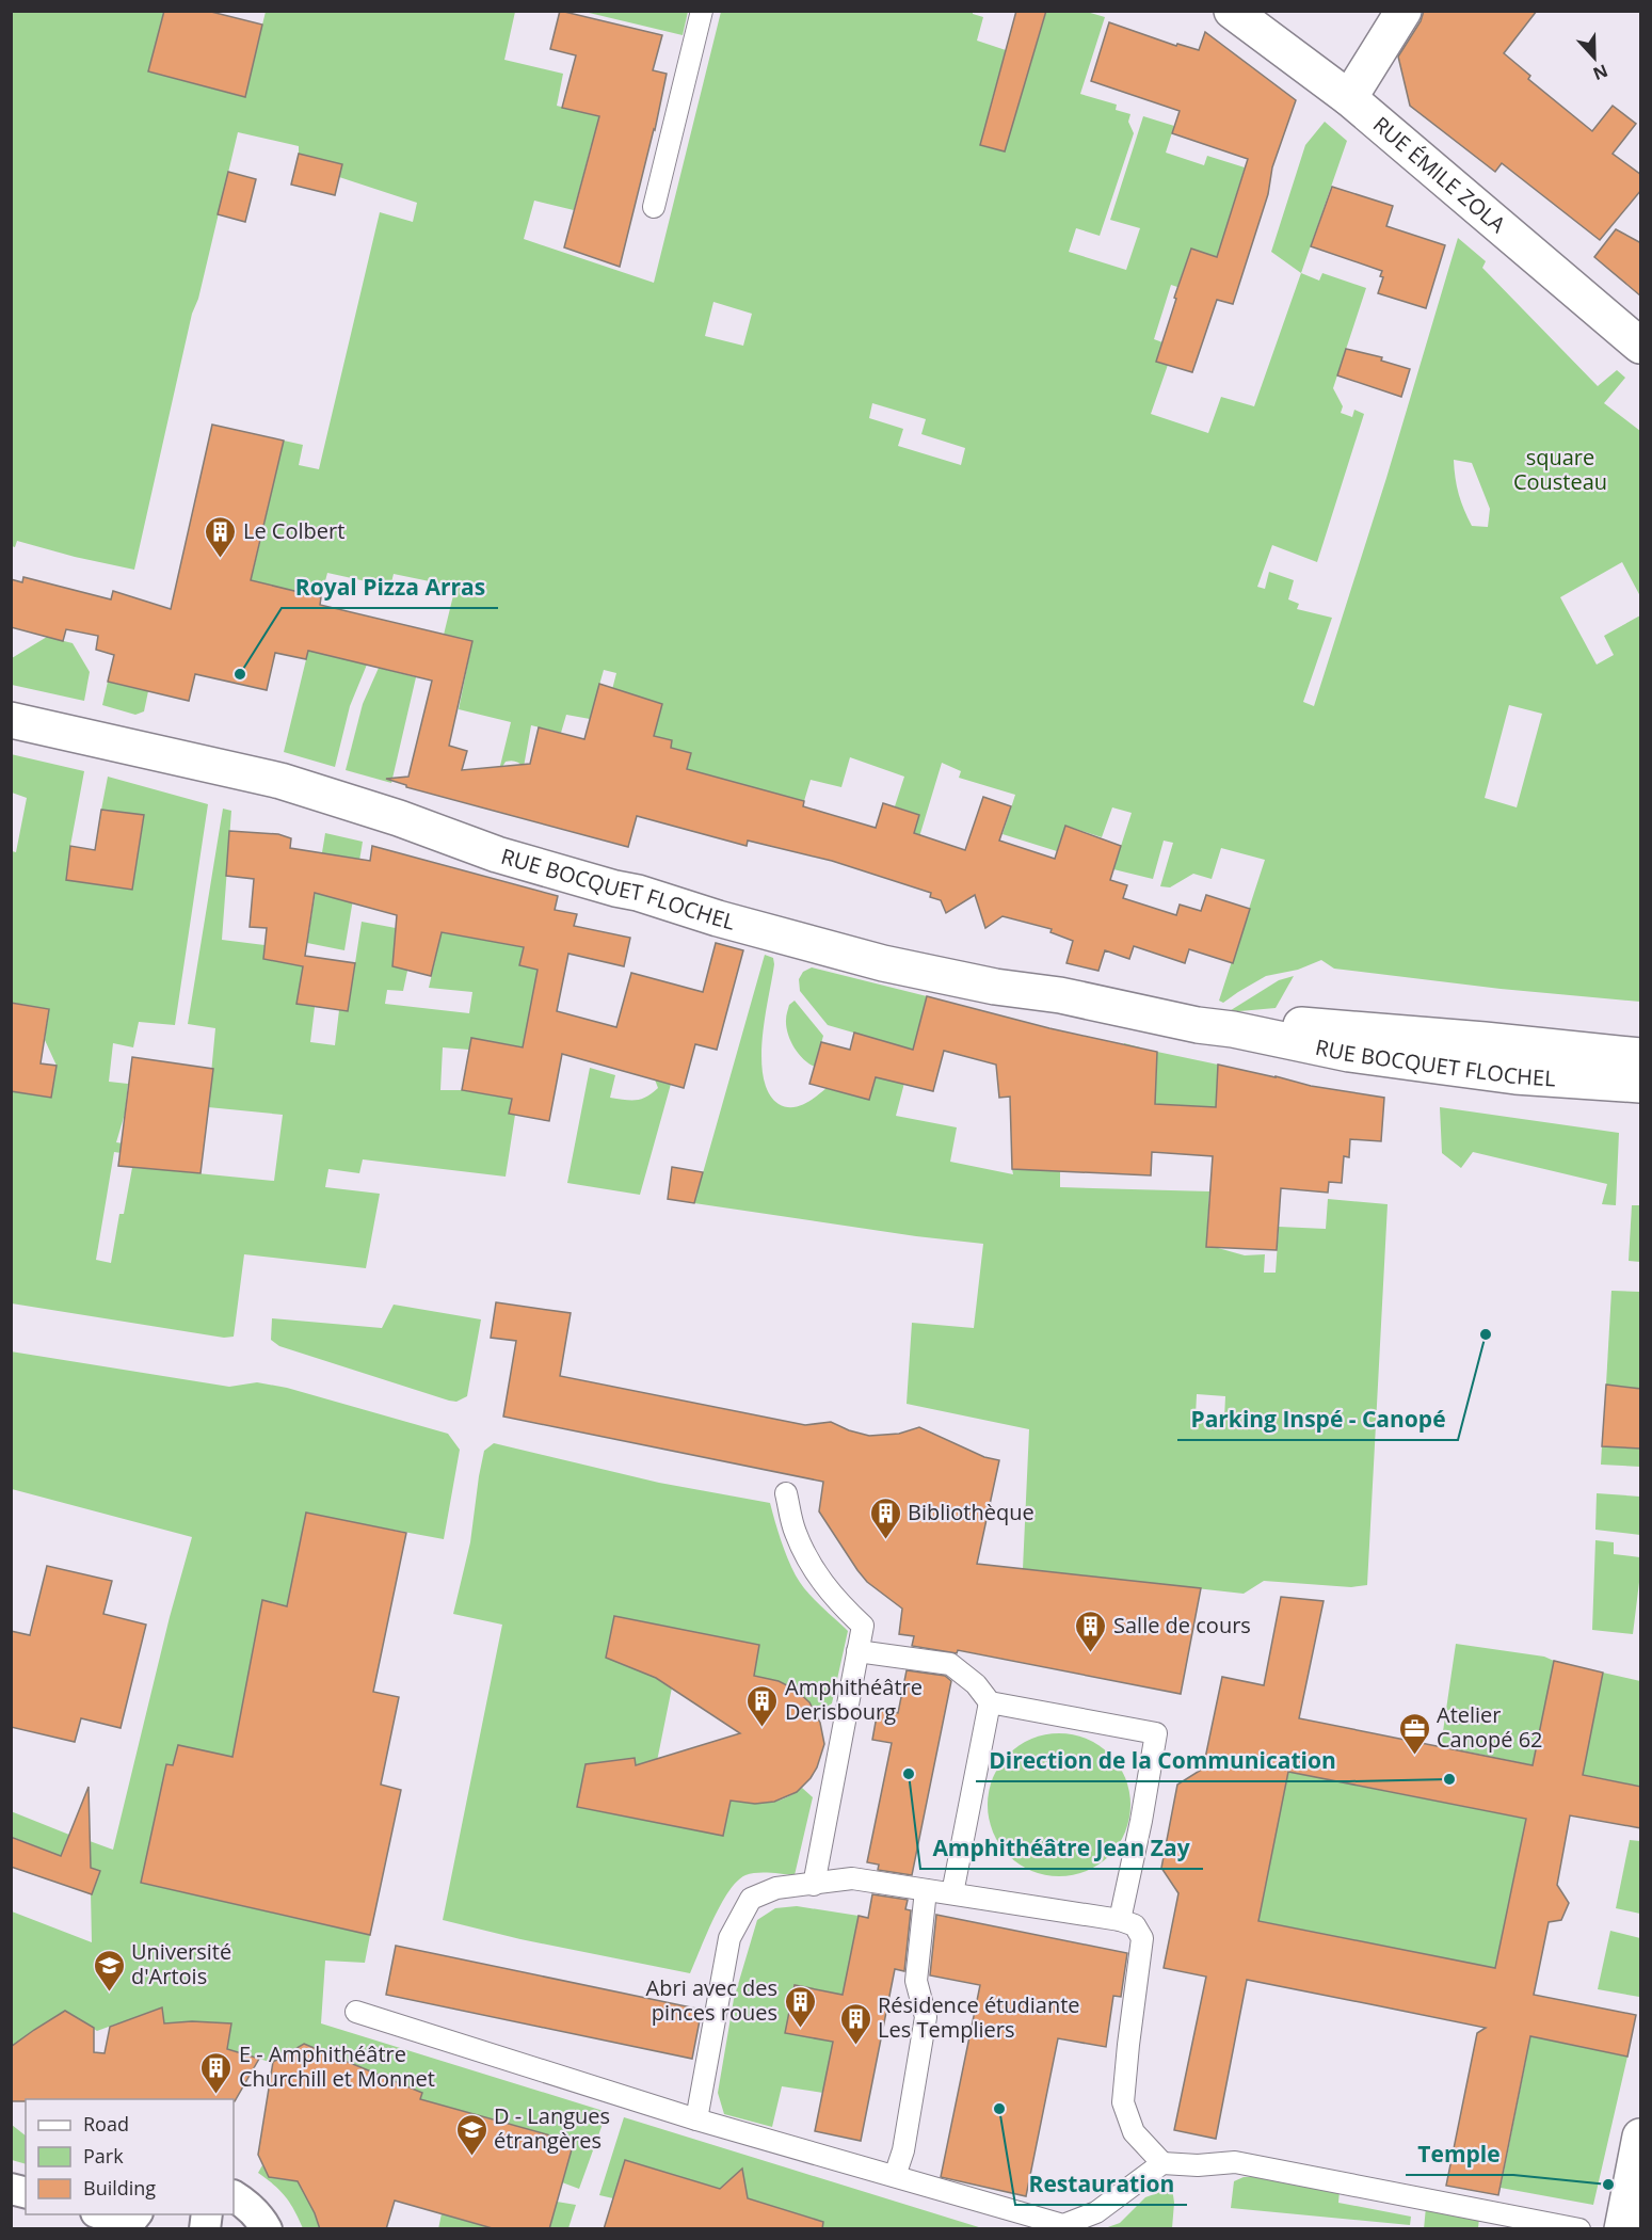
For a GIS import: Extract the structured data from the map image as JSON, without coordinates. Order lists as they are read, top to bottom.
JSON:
{
  "streets": {
    "street": ["RUE ÉMILE ZOLA", "RUE BOCQUET FLOCHEL"]
  },
  "parks": ["square Cousteau"],
  "places": {
    "building": [
      "Le Colbert",
      "Bibliothèque",
      "Salle de cours",
      "Amphithéâtre Derisbourg",
      "Abri avec des pinces roues",
      "Résidence étudiante Les Templiers",
      "E - Amphithéâtre Churchill et Monnet"
    ],
    "other": [
      "Royal Pizza Arras",
      "Parking Inspé - Canopé",
      "Amphithéâtre Jean Zay",
      "Direction de la Communication",
      "Restauration",
      "Temple"
    ],
    "office": ["Atelier Canopé 62"],
    "school or university": ["Université d'Artois", "D - Langues étrangères"]
  },
  "legend": ["Road", "Park", "Building"],
  "north": "bottom"
}
